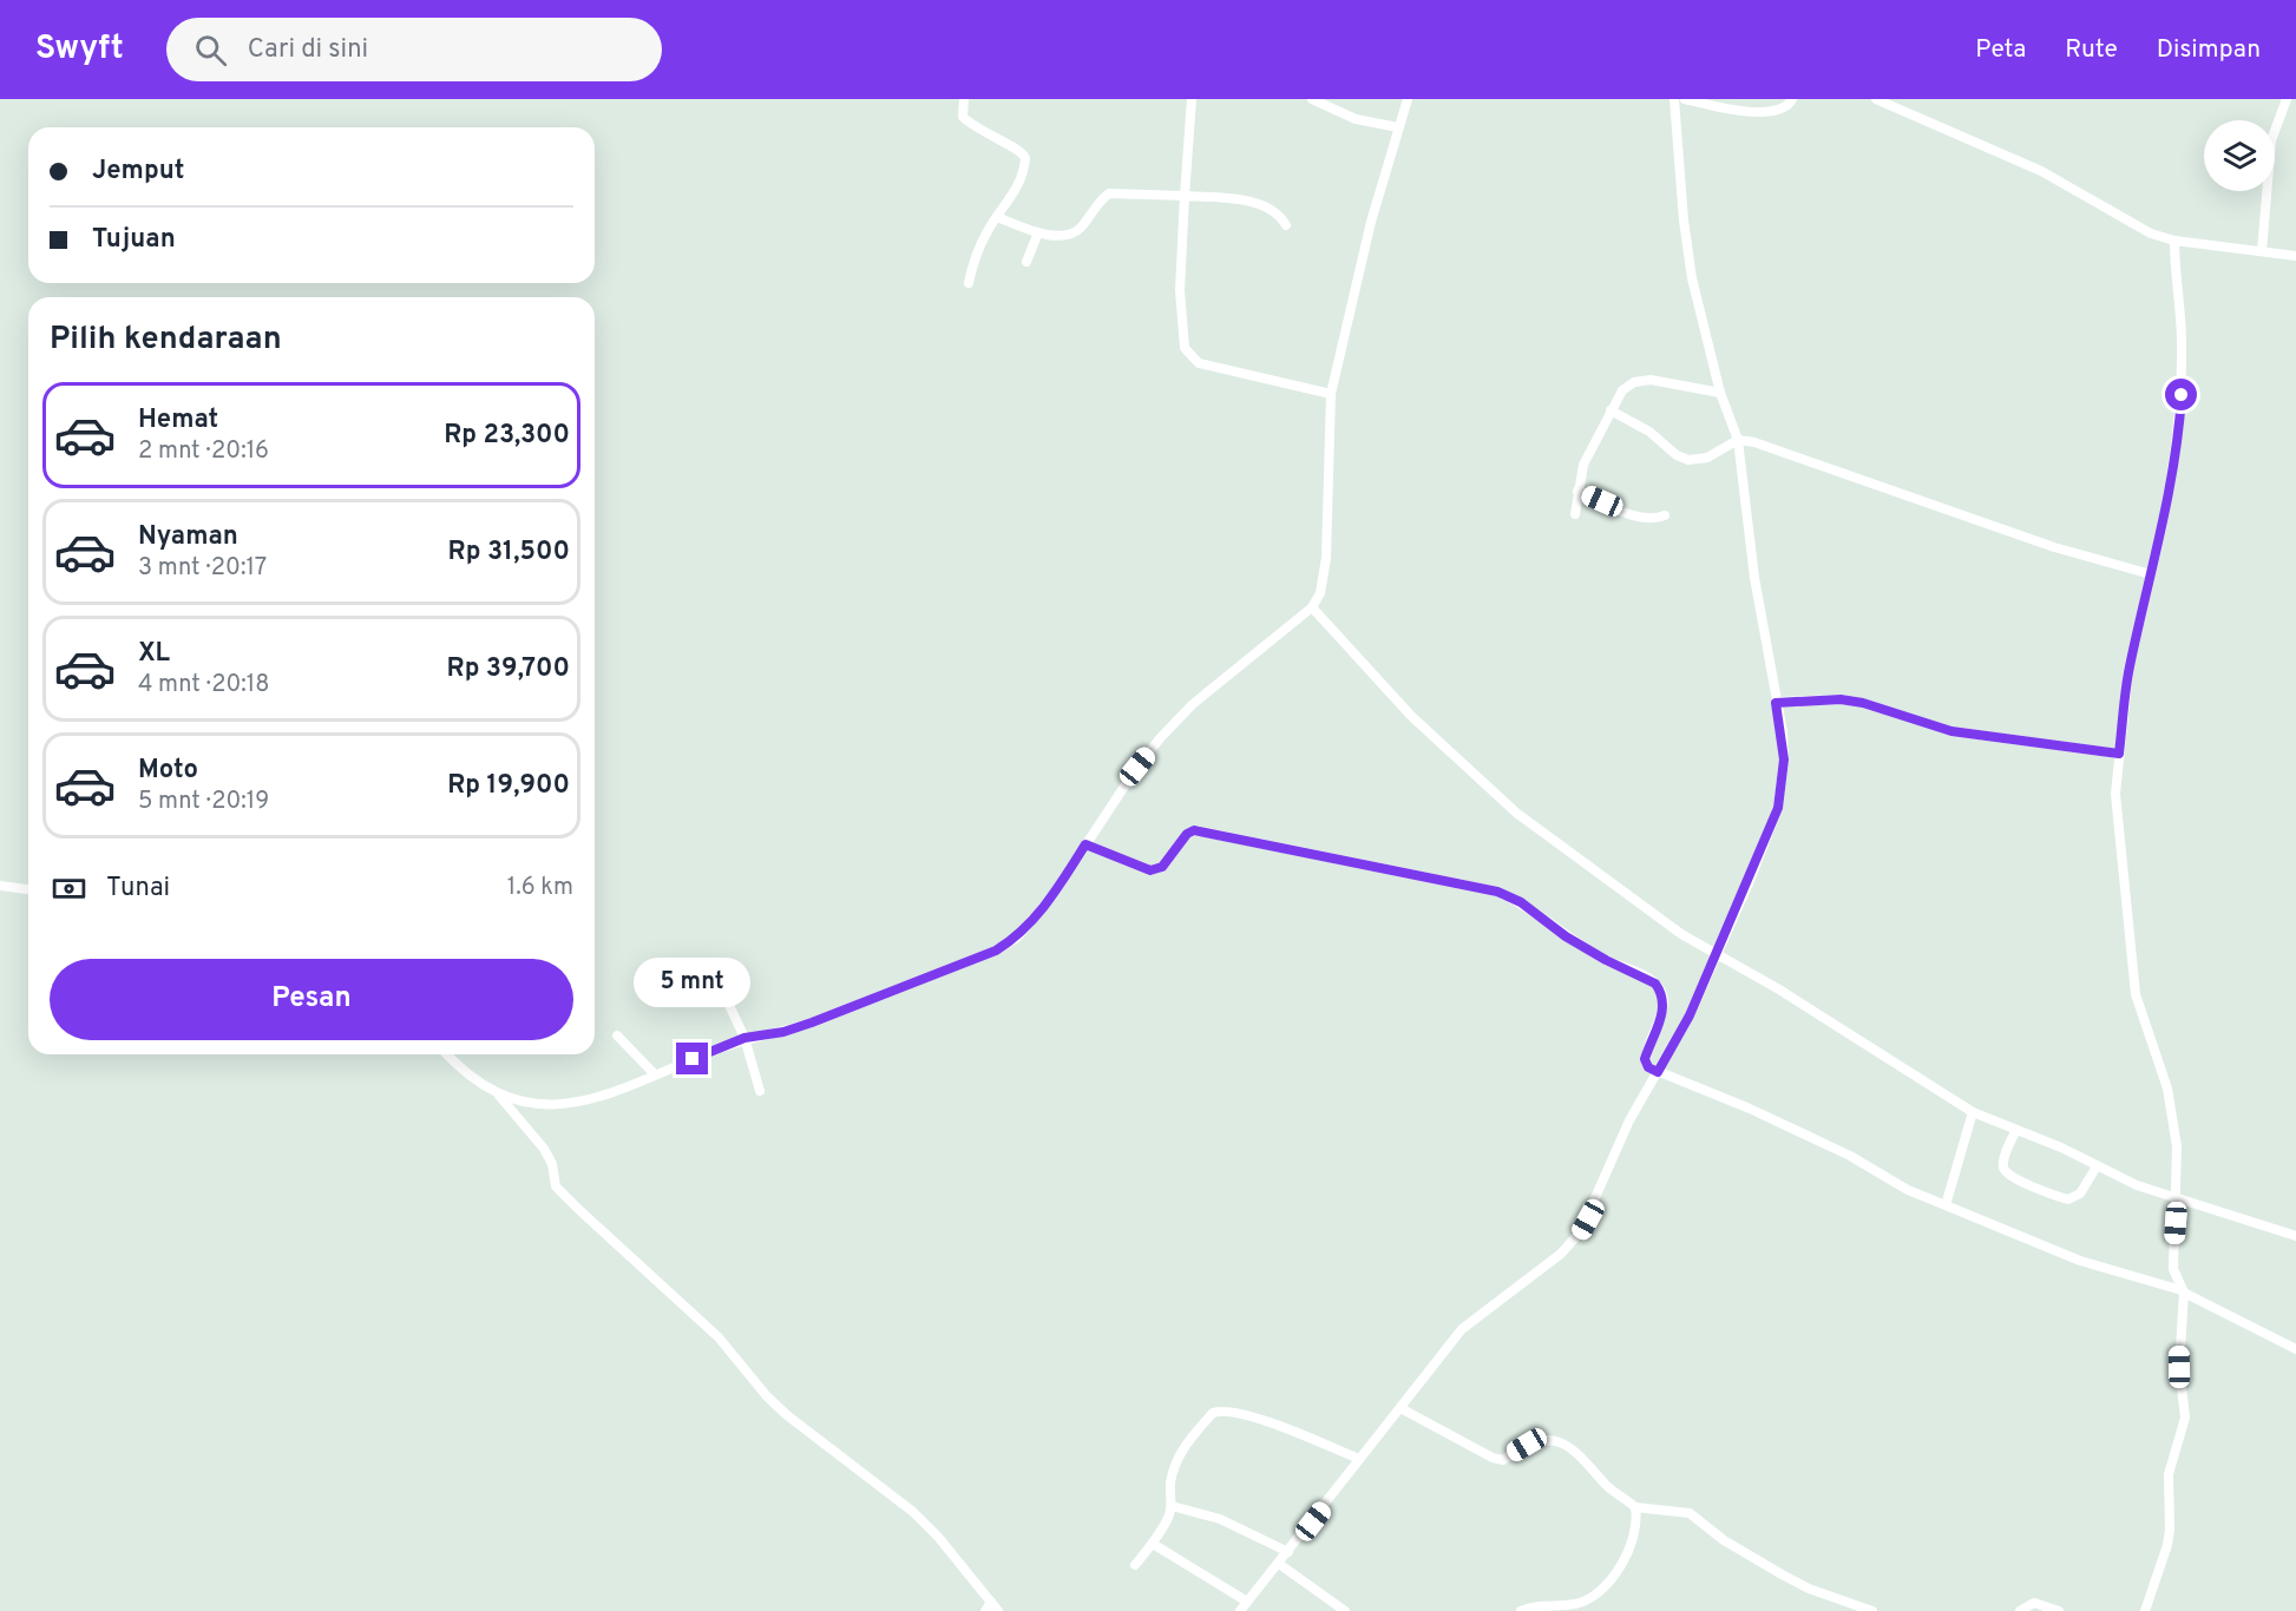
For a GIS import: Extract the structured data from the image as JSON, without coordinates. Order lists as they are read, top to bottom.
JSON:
{
  "page": {
    "header": "Swyft",
    "search": "Cari di sini",
    "nav": ["Peta", "Rute", "Disimpan"],
    "banner": ["Jemput", "Tujuan"],
    "heading": "Pilih kendaraan",
    "list": [
      {
        "name": "Hemat",
        "note": "2 mnt · 20:16",
        "value": "Rp 23,300"
      },
      {
        "name": "Nyaman",
        "note": "3 mnt · 20:17",
        "value": "Rp 31,500"
      },
      {
        "name": "XL",
        "note": "4 mnt · 20:18",
        "value": "Rp 39,700"
      },
      {
        "name": "Moto",
        "note": "5 mnt · 20:19",
        "value": "Rp 19,900"
      }
    ],
    "pay": ["Tunai", "1.6 km"],
    "buttons": "Pesan",
    "bubble": "5 mnt"
  }
}
